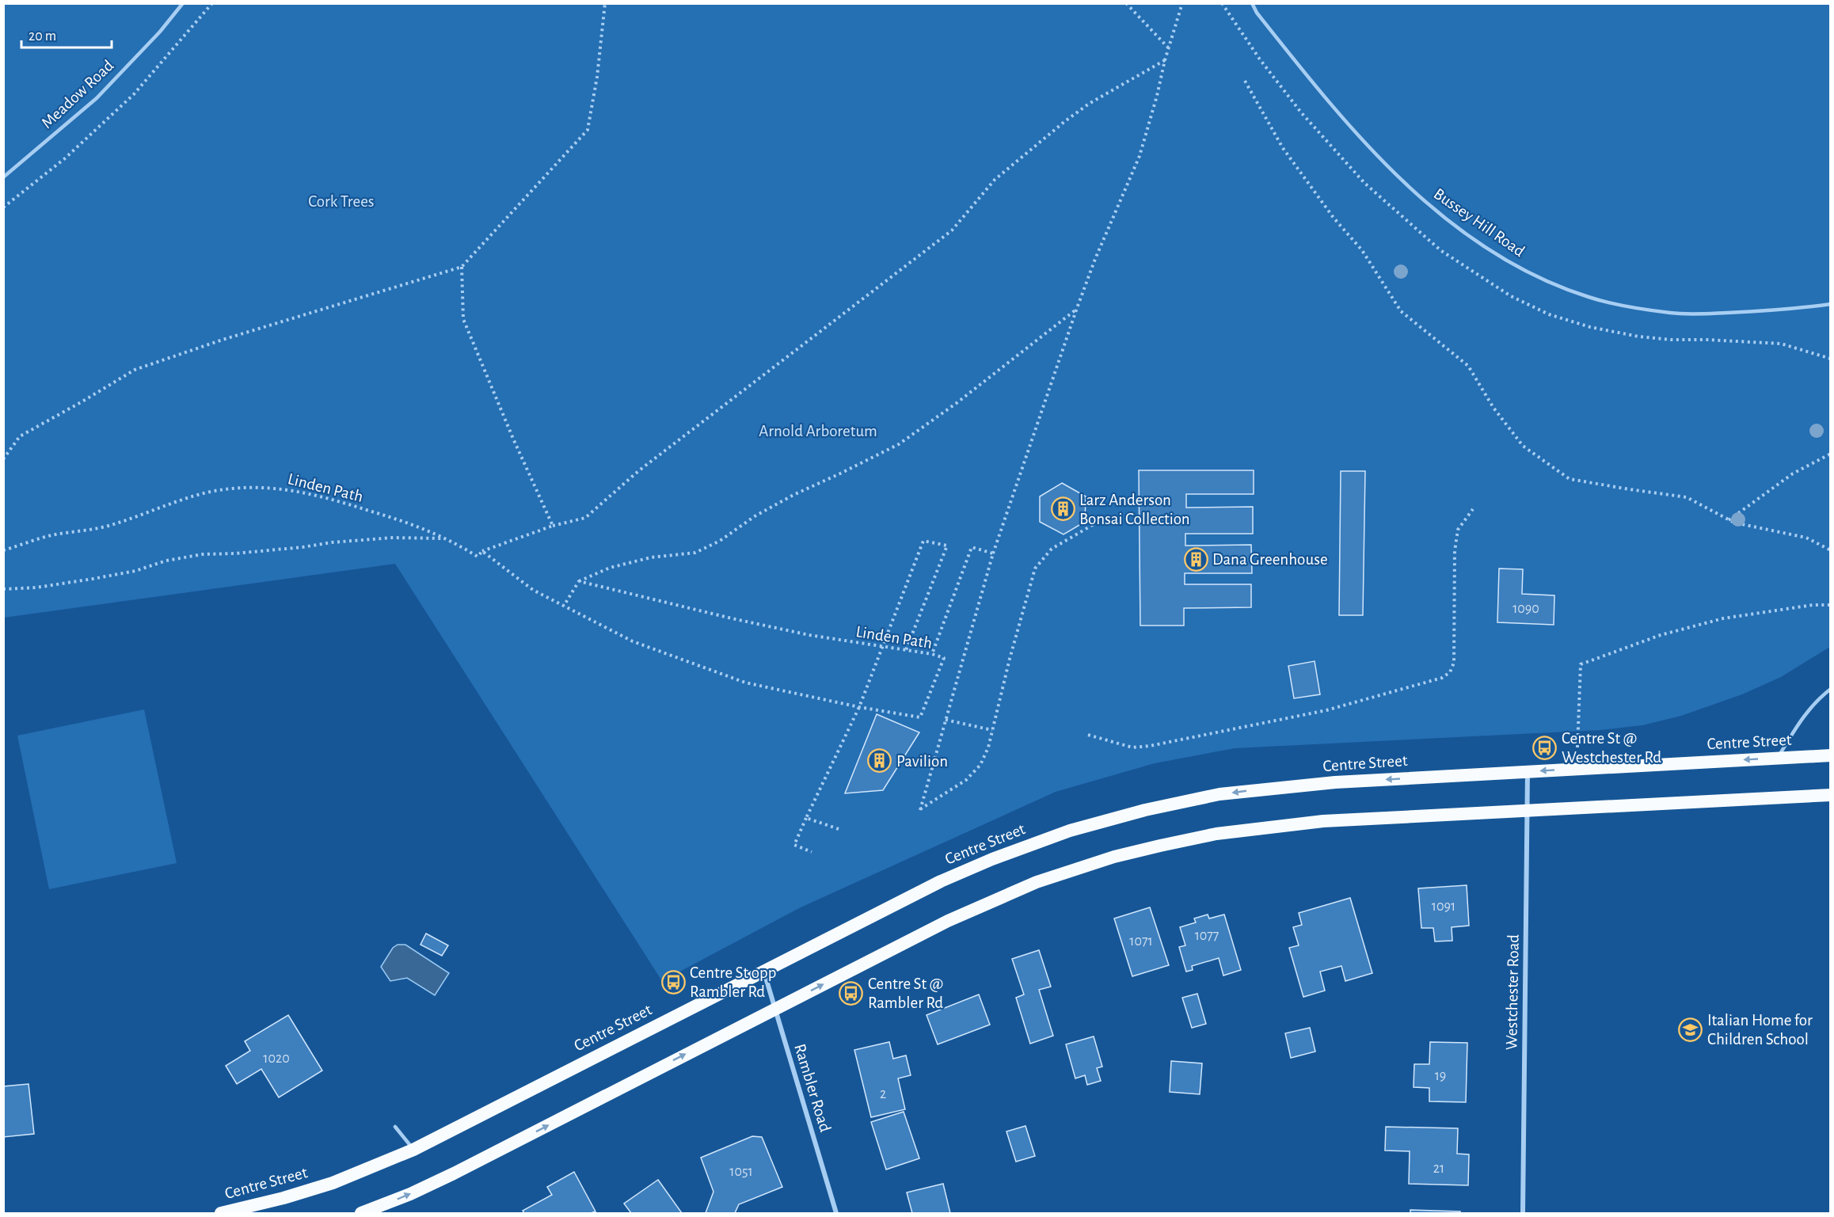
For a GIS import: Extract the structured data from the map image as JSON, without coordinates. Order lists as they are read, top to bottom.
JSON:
{
  "streets": {
    "highway": ["Centre Street"],
    "street": ["Westchester Road", "Rambler Road"],
    "lane": ["Meadow Road", "Bussey Hill Road"],
    "path": ["Linden Path"]
  },
  "crossings": [
    ["Centre Street", "Westchester Road"],
    ["Centre Street", "Rambler Road"]
  ],
  "parks": ["Cork Trees", "Arnold Arboretum"],
  "places": {
    "building": ["Larz Anderson Bonsai Collection", "Dana Greenhouse", "Pavilion"],
    "bus stop": ["Centre St @ Westchester Rd", "Centre St opp Rambler Rd", "Centre St @ Rambler Rd"],
    "school or university": ["Italian Home for Children School"]
  },
  "house_numbers": [
    "1090",
    "1091",
    "1077",
    "1071",
    "1020",
    "19",
    "2",
    "21",
    "1051"
  ],
  "scale_bar": "20 m"
}
